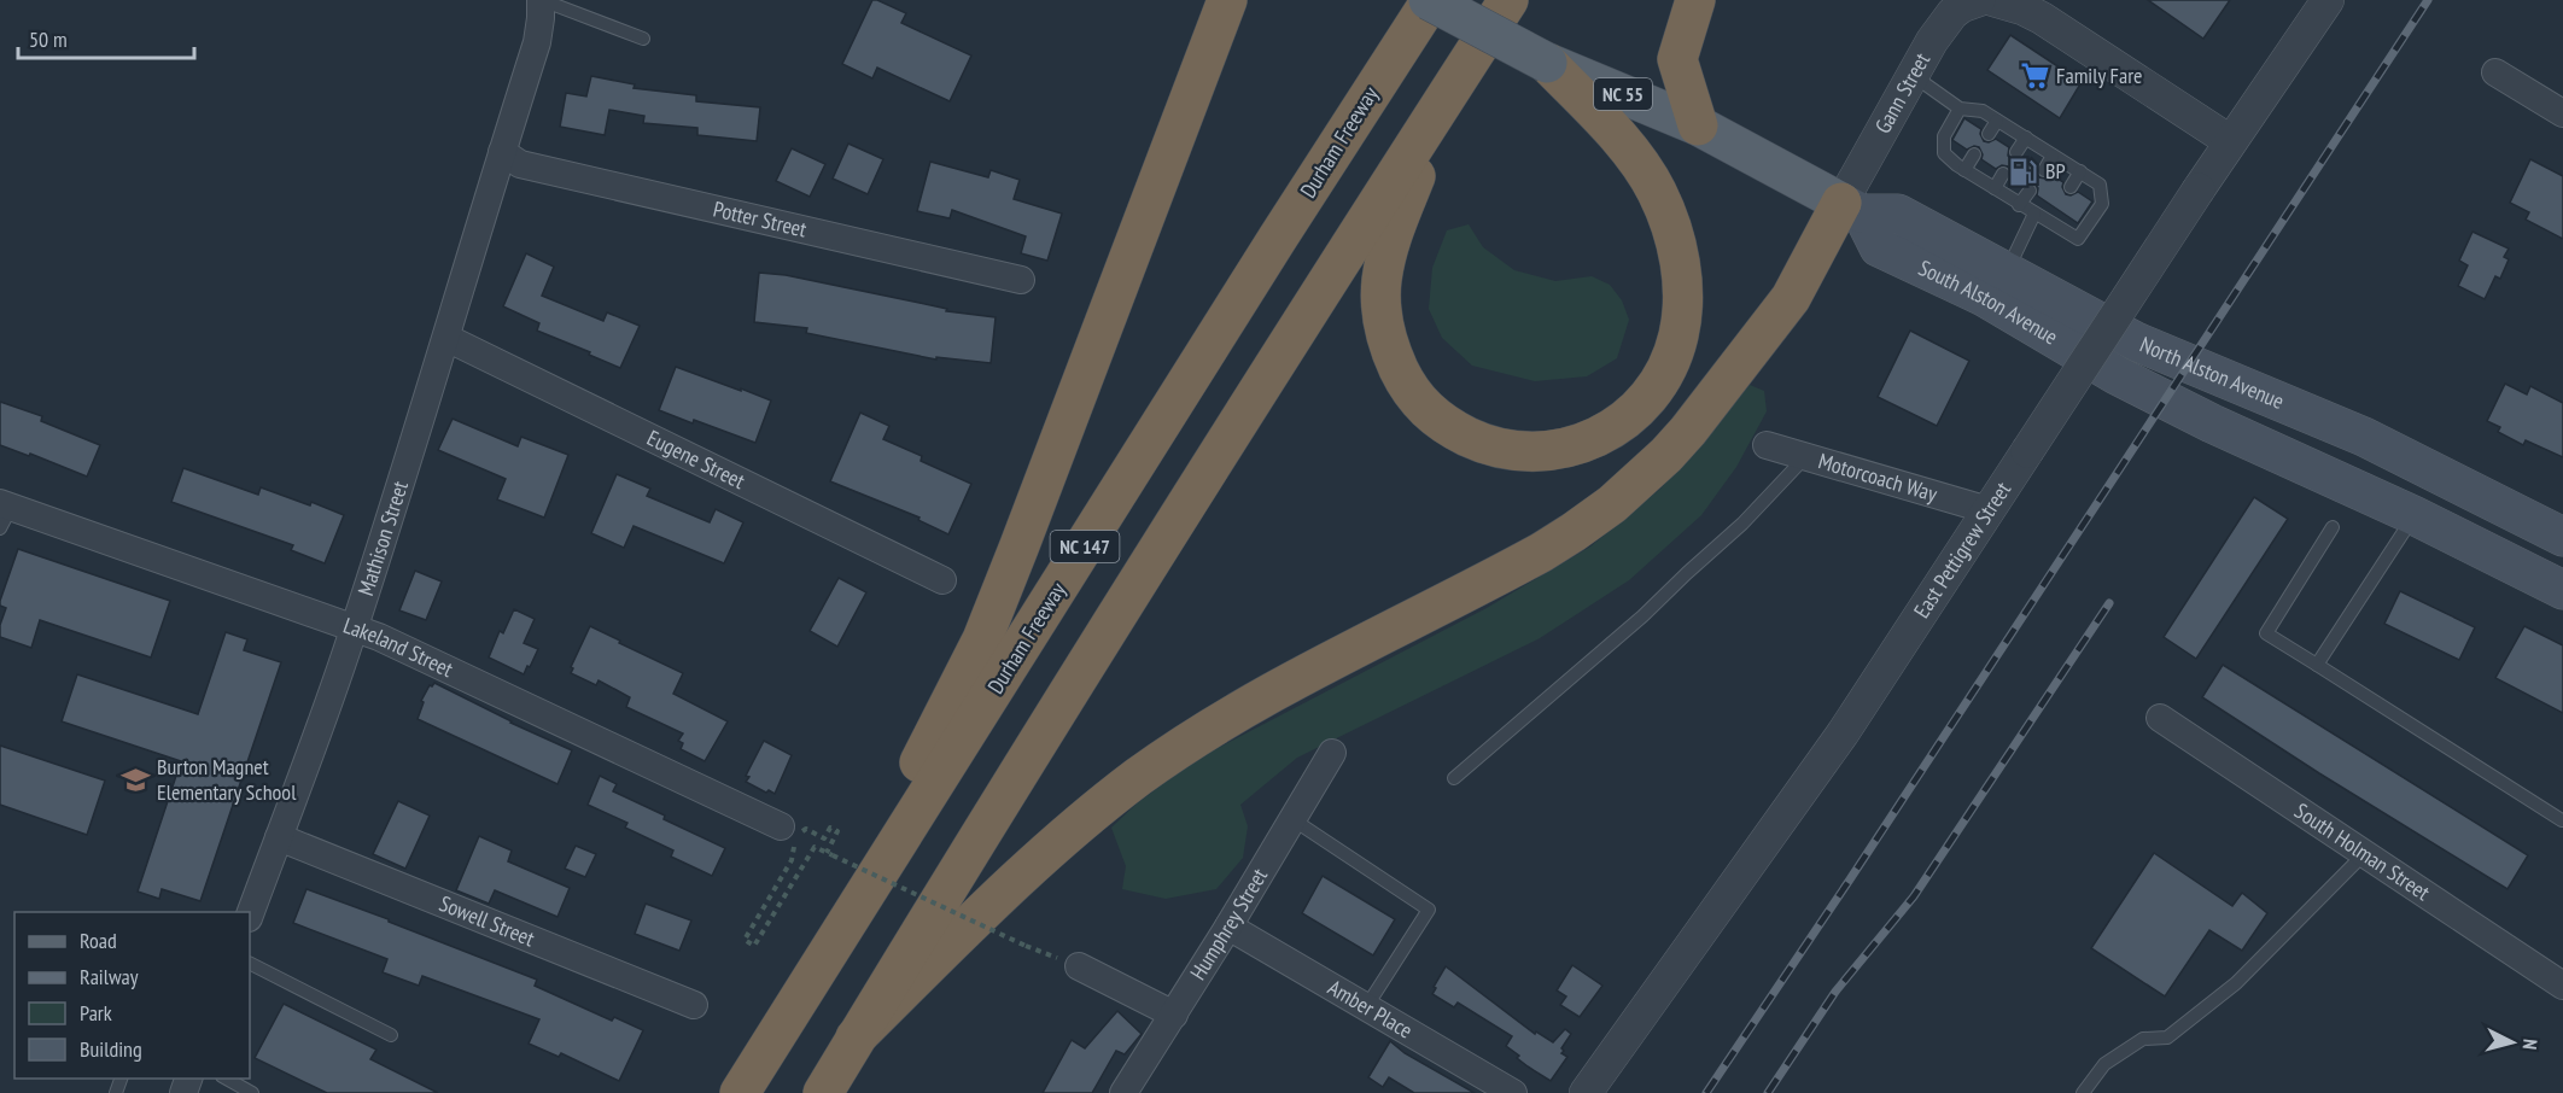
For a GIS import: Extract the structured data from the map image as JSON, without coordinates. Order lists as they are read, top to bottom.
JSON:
{
  "streets": {
    "highway": ["Durham Freeway", "NC 147"],
    "main road": ["NC 55", "South Alston Avenue", "North Alston Avenue"],
    "street": [
      "Gann Street",
      "Potter Street",
      "Eugene Street",
      "Motorcoach Way",
      "Mathison Street",
      "East Pettigrew Street",
      "Lakeland Street",
      "South Holman Street",
      "Sowell Street",
      "Humphrey Street",
      "Amber Place"
    ]
  },
  "crossings": [
    ["NC 55", "Gann Street"],
    ["NC 55", "Durham Freeway"],
    ["NC 55", "South Alston Avenue"],
    ["NC 55", "North Alston Avenue"],
    ["Gann Street", "South Alston Avenue"],
    ["Gann Street", "North Alston Avenue"],
    ["Potter Street", "Mathison Street"],
    ["South Alston Avenue", "North Alston Avenue"],
    ["Eugene Street", "Mathison Street"],
    ["Motorcoach Way", "East Pettigrew Street"],
    ["Mathison Street", "Lakeland Street"],
    ["Mathison Street", "Sowell Street"],
    ["Humphrey Street", "Amber Place"]
  ],
  "places": {
    "supermarket": ["Family Fare"],
    "fuel station": ["BP"],
    "school or university": ["Burton Magnet Elementary School"]
  },
  "legend": [
    "Road",
    "Railway",
    "Park",
    "Building"
  ],
  "scale_bar": "50 m",
  "north": "right"
}
